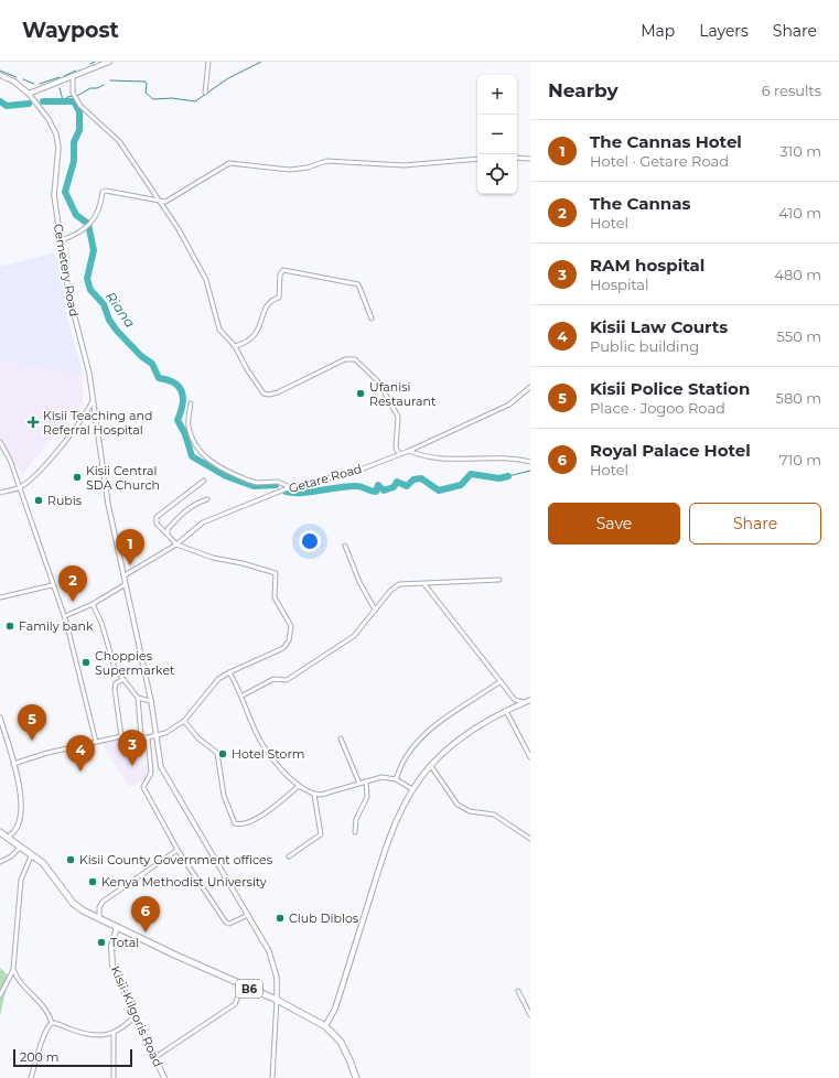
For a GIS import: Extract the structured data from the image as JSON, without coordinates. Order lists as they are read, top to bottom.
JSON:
{
  "streets": {
    "highway": ["B6"],
    "main road": ["Cemetery Road", "Kisii-Kilgoris Road"],
    "street": ["Getare Road"]
  },
  "crossings": [
    ["Cemetery Road", "Getare Road"],
    ["Cemetery Road", "B6"],
    ["B6", "Kisii-Kilgoris Road"]
  ],
  "water": ["Riana"],
  "places": {
    "other": [
      "Ufanisi Restaurant",
      "Kisii Central SDA Church",
      "Rubis",
      "Family bank",
      "Choppies Supermarket",
      "Hotel Storm",
      "Kisii County Government offices",
      "Kenya Methodist University",
      "Club Diblos",
      "Total"
    ],
    "health": ["Kisii Teaching and Referral Hospital"]
  },
  "scale_bar": "200 m",
  "page": {
    "header": "Waypost",
    "nav": ["Map", "Layers", "Share"],
    "heading": ["Nearby", "6 results"],
    "map_buttons": ["+", "−"],
    "list": [
      {
        "mark": "1",
        "name": "The Cannas Hotel",
        "note": "Hotel · Getare Road",
        "value": "310 m"
      },
      {
        "mark": "2",
        "name": "The Cannas",
        "note": "Hotel",
        "value": "410 m"
      },
      {
        "mark": "3",
        "name": "RAM hospital",
        "note": "Hospital",
        "value": "480 m"
      },
      {
        "mark": "4",
        "name": "Kisii Law Courts",
        "note": "Public building",
        "value": "550 m"
      },
      {
        "mark": "5",
        "name": "Kisii Police Station",
        "note": "Place · Jogoo Road",
        "value": "580 m"
      },
      {
        "mark": "6",
        "name": "Royal Palace Hotel",
        "note": "Hotel",
        "value": "710 m"
      }
    ],
    "buttons": ["Save", "Share"],
    "pins": [
      "1",
      "2",
      "5",
      "3",
      "4",
      "6"
    ],
    "scale": "200 m"
  }
}
